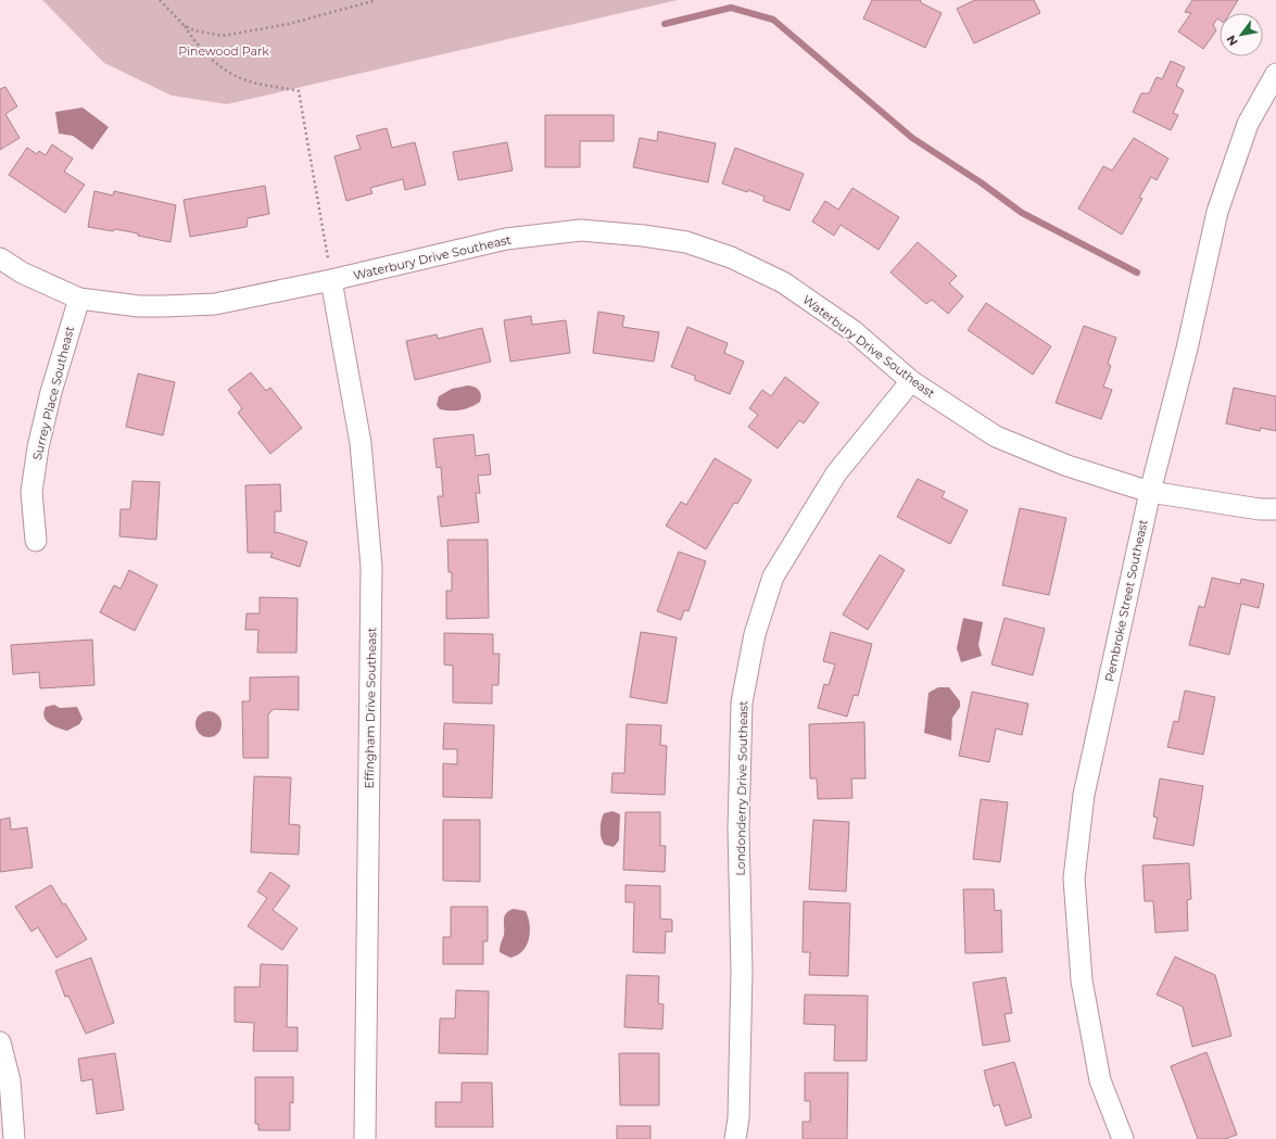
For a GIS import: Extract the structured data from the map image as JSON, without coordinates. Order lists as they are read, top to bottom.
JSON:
{
  "streets": {
    "street": [
      "Waterbury Drive Southeast",
      "Surrey Place Southeast",
      "Pembroke Street Southeast",
      "Effingham Drive Southeast",
      "Londonderry Drive Southeast"
    ]
  },
  "crossings": [
    ["Waterbury Drive Southeast", "Surrey Place Southeast"],
    ["Waterbury Drive Southeast", "Pembroke Street Southeast"],
    ["Waterbury Drive Southeast", "Effingham Drive Southeast"],
    ["Waterbury Drive Southeast", "Londonderry Drive Southeast"]
  ],
  "parks": ["Pinewood Park"],
  "north": "bottom left"
}
